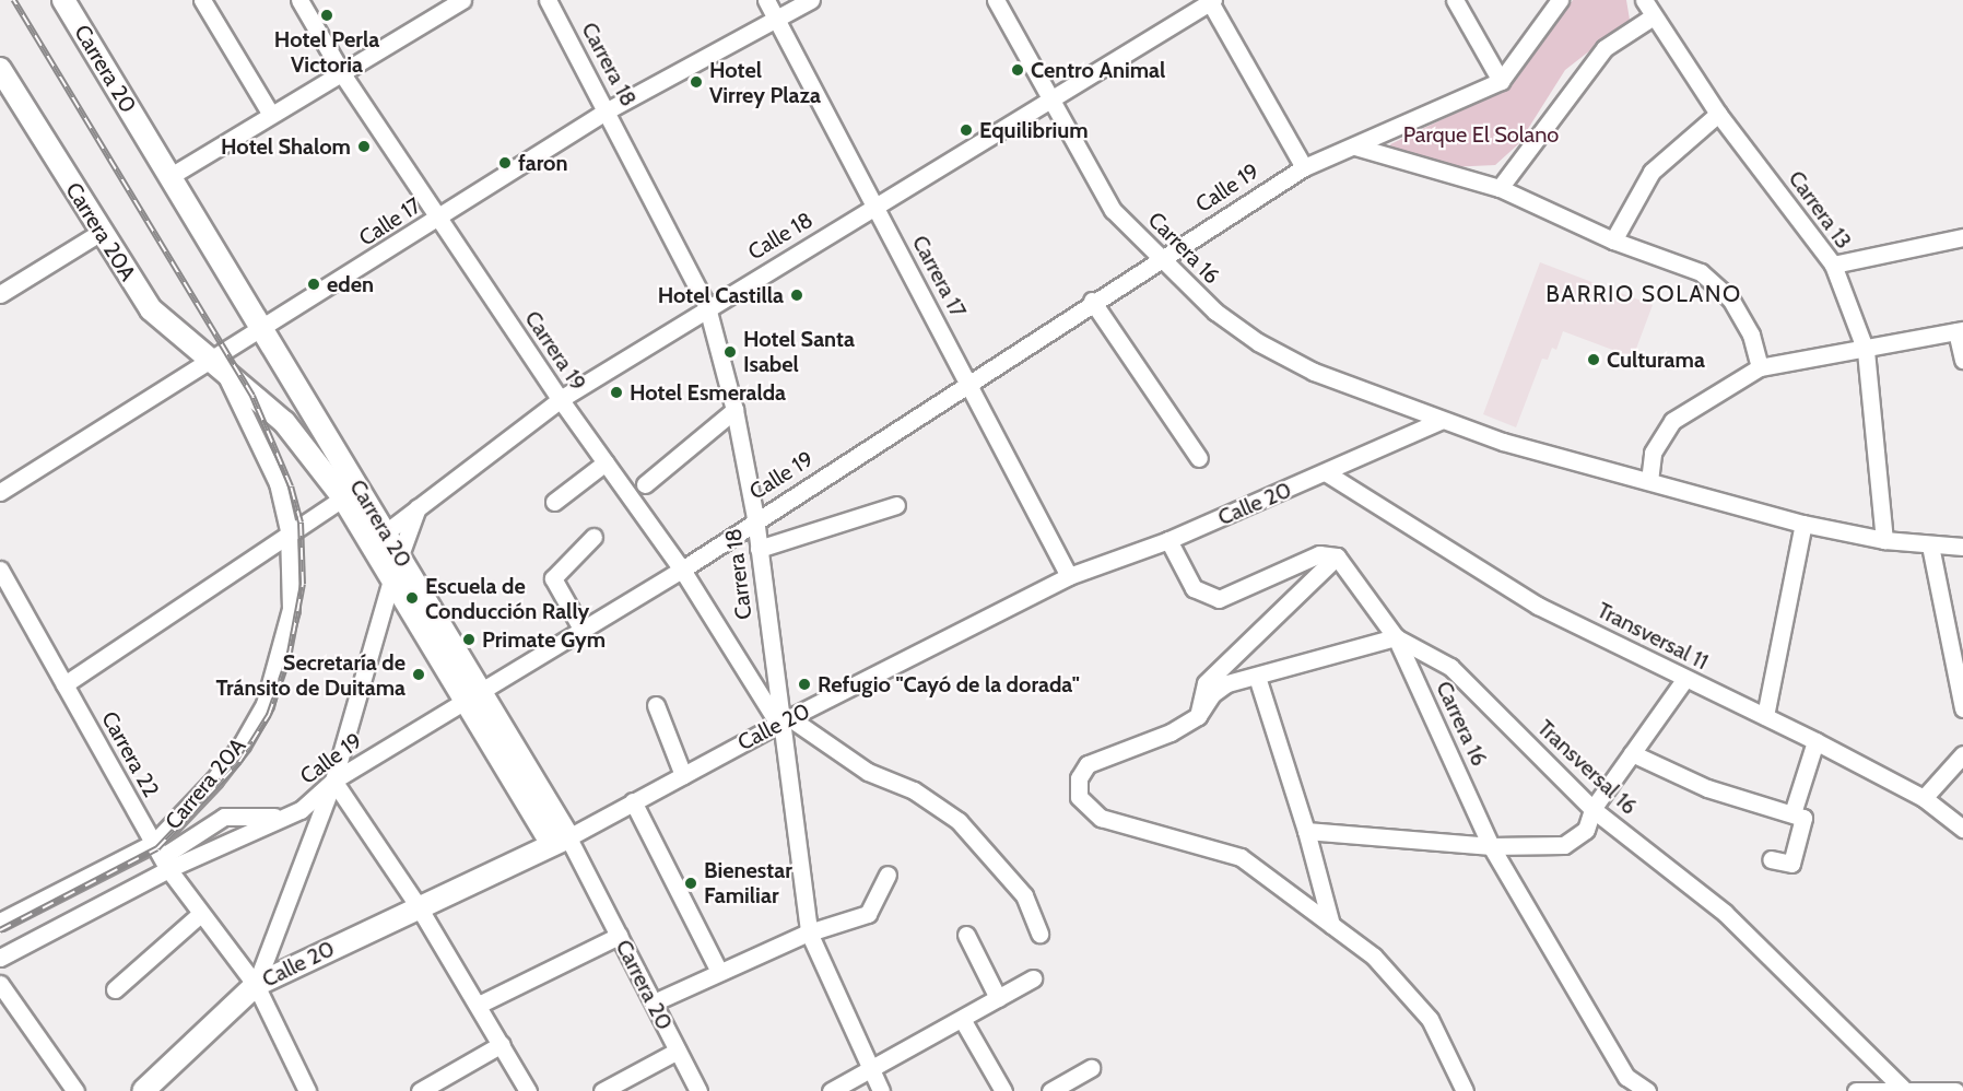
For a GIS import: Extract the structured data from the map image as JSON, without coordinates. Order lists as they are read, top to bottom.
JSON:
{
  "streets": {
    "street": [
      "Carrera 18",
      "Carrera 20",
      "Calle 19",
      "Carrera 13",
      "Calle 17",
      "Carrera 20A",
      "Calle 18",
      "Carrera 16",
      "Carrera 17",
      "Carrera 19",
      "Calle 20",
      "Transversal 11",
      "Carrera 22",
      "Transversal 16"
    ]
  },
  "crossings": [
    ["Carrera 18", "Calle 19"],
    ["Carrera 18", "Calle 17"],
    ["Carrera 18", "Calle 18"],
    ["Carrera 18", "Carrera 19"],
    ["Carrera 18", "Calle 20"],
    ["Carrera 20", "Calle 19"],
    ["Carrera 20", "Calle 17"],
    ["Carrera 20", "Carrera 20A"],
    ["Carrera 20", "Calle 18"],
    ["Carrera 20", "Calle 20"],
    ["Calle 19", "Carrera 20A"],
    ["Calle 19", "Carrera 16"],
    ["Calle 19", "Carrera 17"],
    ["Calle 19", "Carrera 19"],
    ["Calle 19", "Carrera 22"],
    ["Carrera 13", "Carrera 16"],
    ["Calle 17", "Carrera 20A"],
    ["Calle 17", "Carrera 17"],
    ["Calle 17", "Carrera 19"],
    ["Carrera 20A", "Carrera 22"],
    ["Calle 18", "Carrera 16"],
    ["Calle 18", "Carrera 17"],
    ["Calle 18", "Carrera 19"],
    ["Carrera 16", "Calle 20"],
    ["Carrera 16", "Transversal 16"],
    ["Carrera 17", "Calle 20"],
    ["Carrera 19", "Calle 20"],
    ["Calle 20", "Transversal 11"],
    ["Calle 20", "Carrera 22"]
  ],
  "districts": ["BARRIO SOLANO"],
  "parks": ["Parque El Solano"],
  "places": [
    "Hotel Perla Victoria",
    "Centro Animal",
    "Hotel Virrey Plaza",
    "Equilibrium",
    "Hotel Shalom",
    "faron",
    "eden",
    "Hotel Castilla",
    "Hotel Santa Isabel",
    "Culturama",
    "Hotel Esmeralda",
    "Escuela de Conducción Rally",
    "Primate Gym",
    "Secretaría de Tránsito de Duitama",
    "Refugio \"Cayó de la dorada\"",
    "Bienestar Familiar"
  ]
}
